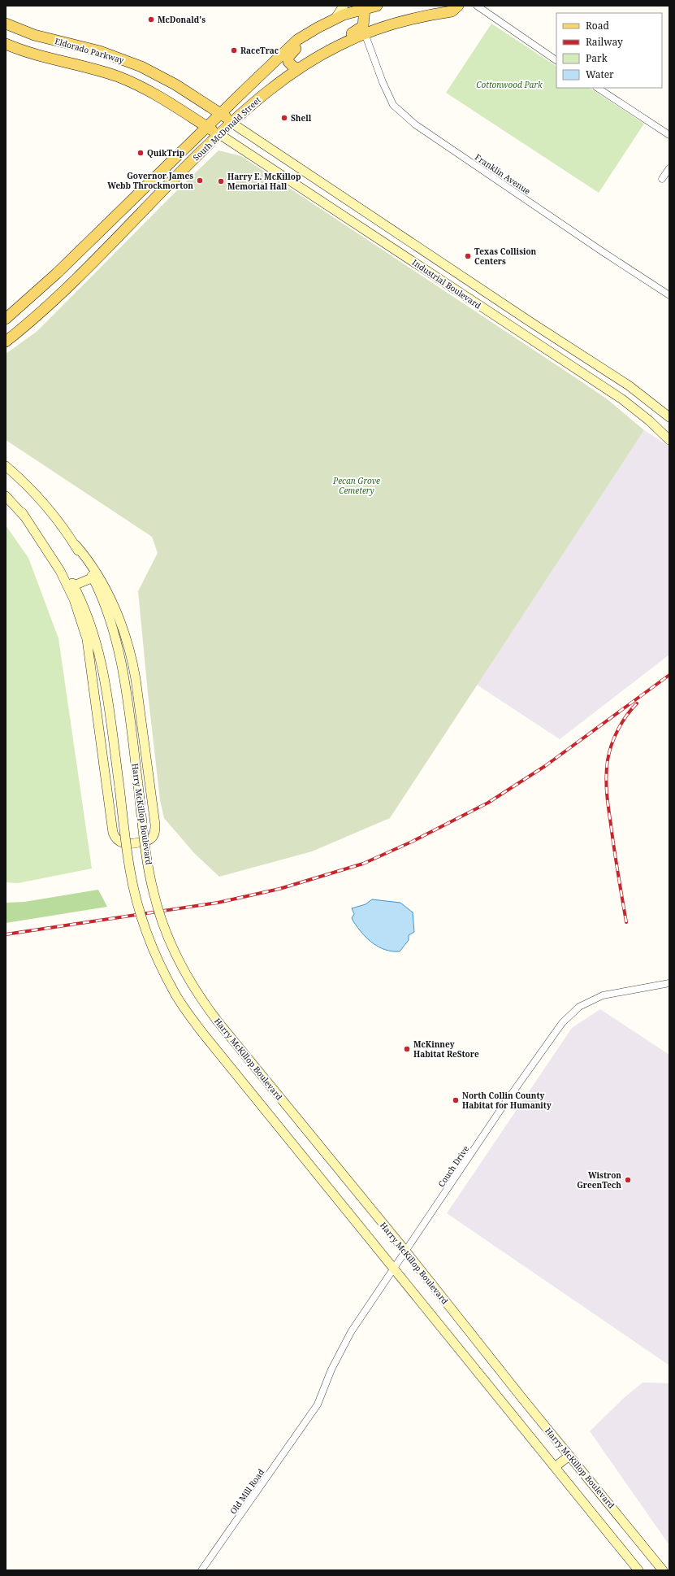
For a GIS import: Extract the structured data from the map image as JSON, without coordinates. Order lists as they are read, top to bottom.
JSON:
{
  "streets": {
    "main road": [
      "Eldorado Parkway",
      "South McDonald Street",
      "Industrial Boulevard",
      "Harry McKillop Boulevard"
    ],
    "street": ["Franklin Avenue", "Couch Drive", "Old Mill Road"]
  },
  "crossings": [
    ["Eldorado Parkway", "South McDonald Street"],
    ["Eldorado Parkway", "Industrial Boulevard"],
    ["South McDonald Street", "Franklin Avenue"],
    ["South McDonald Street", "Industrial Boulevard"],
    ["Harry McKillop Boulevard", "Couch Drive"],
    ["Couch Drive", "Old Mill Road"]
  ],
  "parks": ["Cottonwood Park", "Pecan Grove Cemetery"],
  "places": [
    "McDonald's",
    "RaceTrac",
    "Shell",
    "QuikTrip",
    "Governor James Webb Throckmorton",
    "Harry E. McKillop Memorial Hall",
    "Texas Collision Centers",
    "McKinney Habitat ReStore",
    "North Collin County Habitat for Humanity",
    "Wistron GreenTech"
  ],
  "legend": [
    "Road",
    "Railway",
    "Park",
    "Water"
  ]
}
